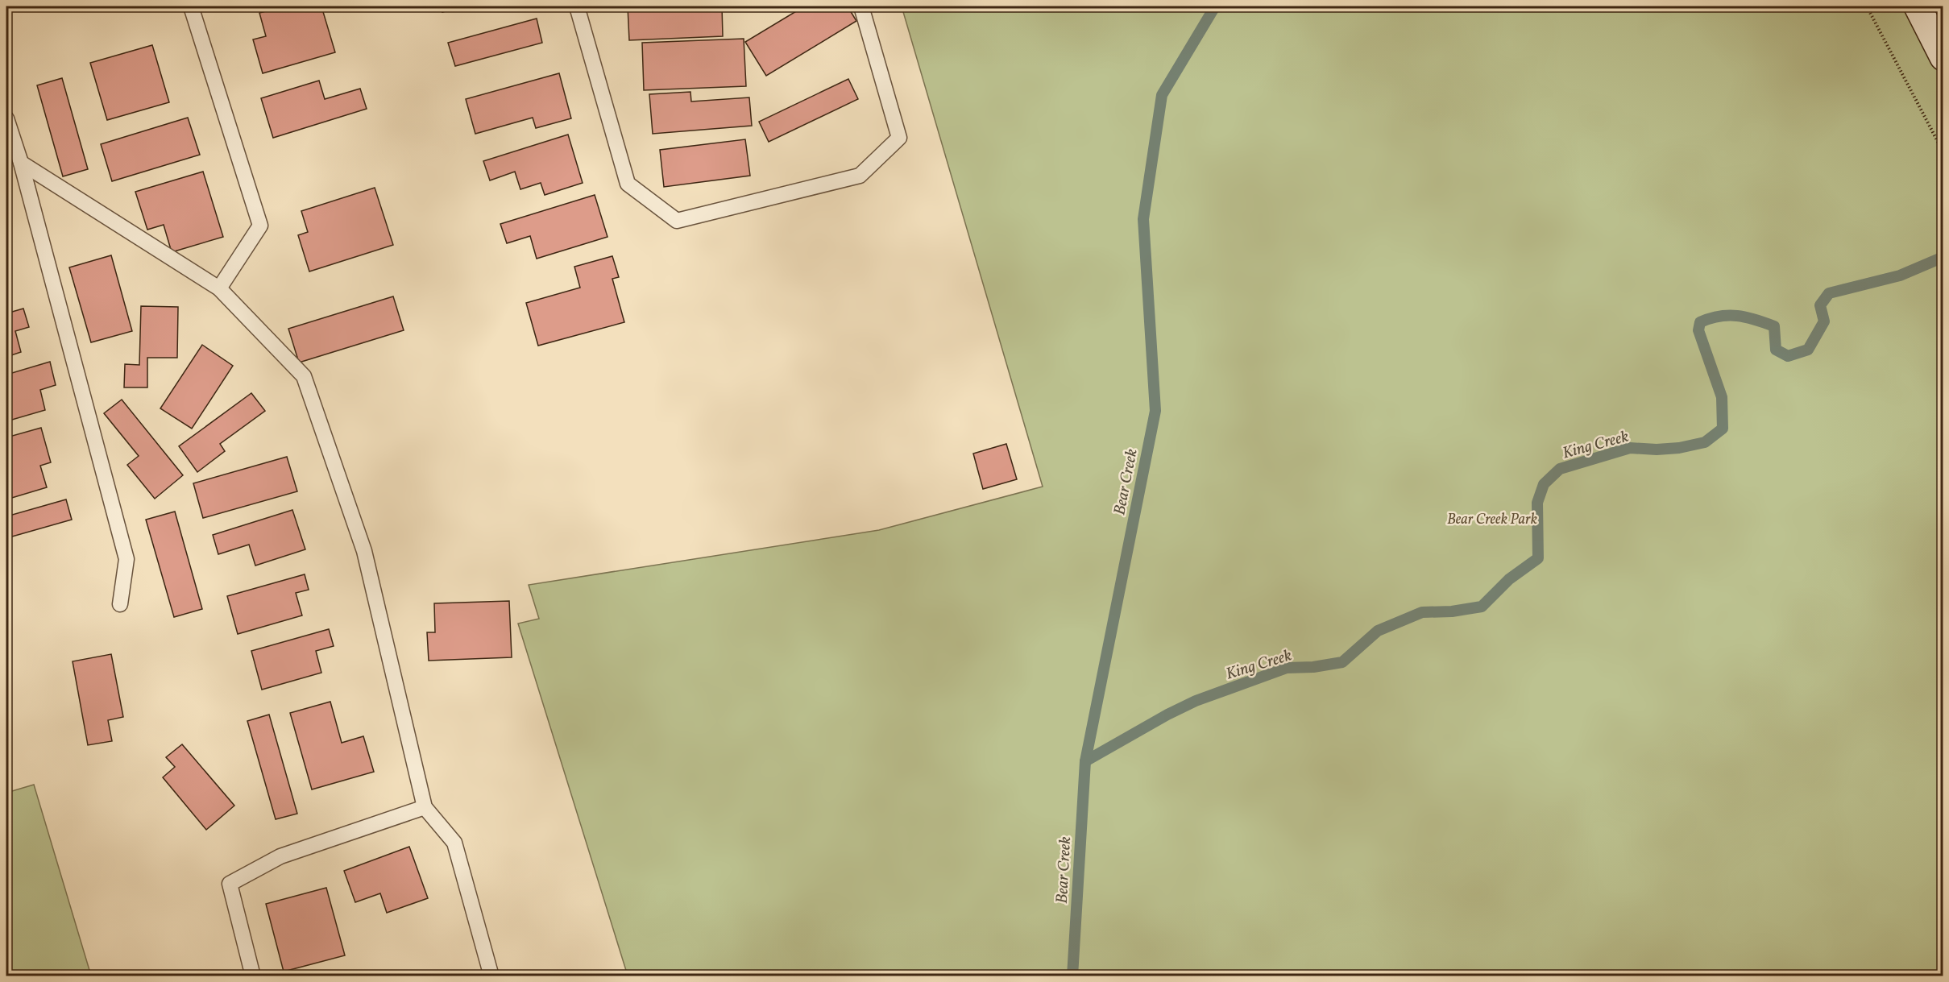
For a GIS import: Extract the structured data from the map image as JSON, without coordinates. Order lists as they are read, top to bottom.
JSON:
{
  "water": ["King Creek", "Bear Creek"],
  "parks": ["Bear Creek Park"]
}
